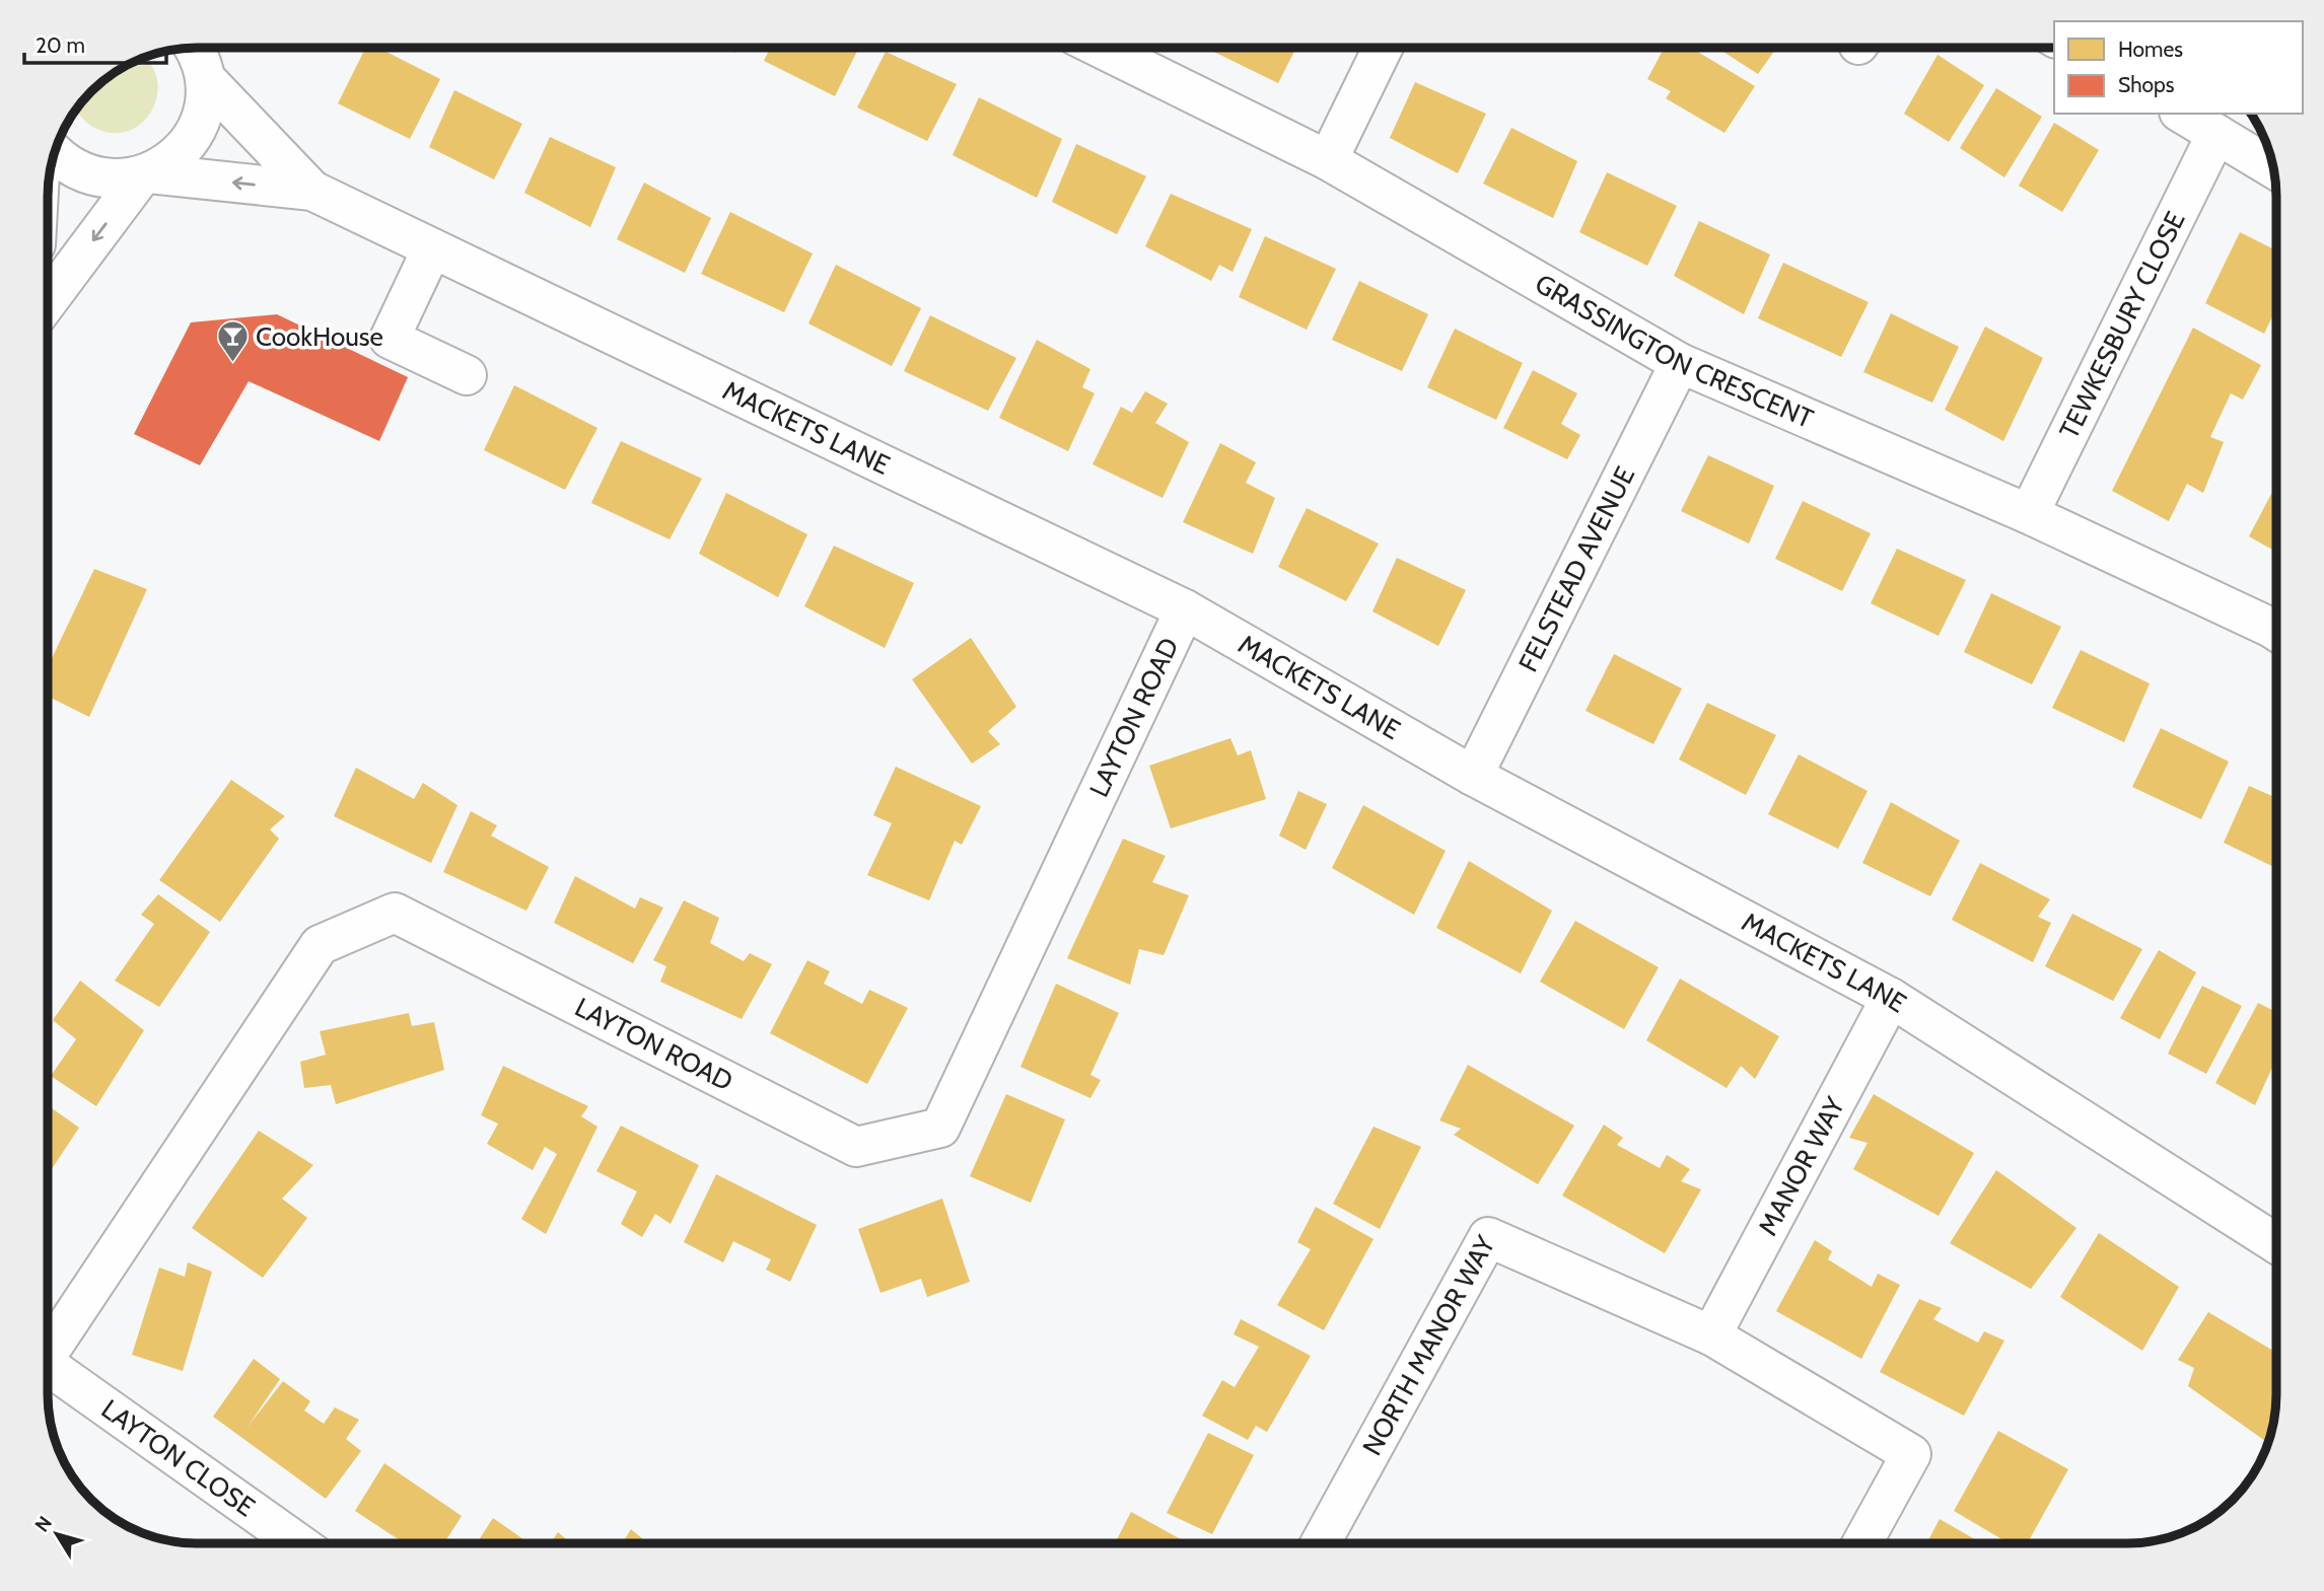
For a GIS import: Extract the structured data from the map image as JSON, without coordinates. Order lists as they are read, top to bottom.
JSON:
{
  "streets": {
    "street": [
      "TEWKESBURY CLOSE",
      "GRASSINGTON CRESCENT",
      "MACKETS LANE",
      "FELSTEAD AVENUE",
      "LAYTON ROAD",
      "MANOR WAY",
      "NORTH MANOR WAY",
      "LAYTON CLOSE"
    ]
  },
  "crossings": [
    ["TEWKESBURY CLOSE", "GRASSINGTON CRESCENT"],
    ["GRASSINGTON CRESCENT", "FELSTEAD AVENUE"],
    ["MACKETS LANE", "FELSTEAD AVENUE"],
    ["MACKETS LANE", "LAYTON ROAD"],
    ["MACKETS LANE", "MANOR WAY"],
    ["MANOR WAY", "NORTH MANOR WAY"]
  ],
  "places": {
    "bar": ["CookHouse"]
  },
  "legend": ["Homes", "Shops"],
  "scale_bar": "20 m",
  "north": "top left"
}
